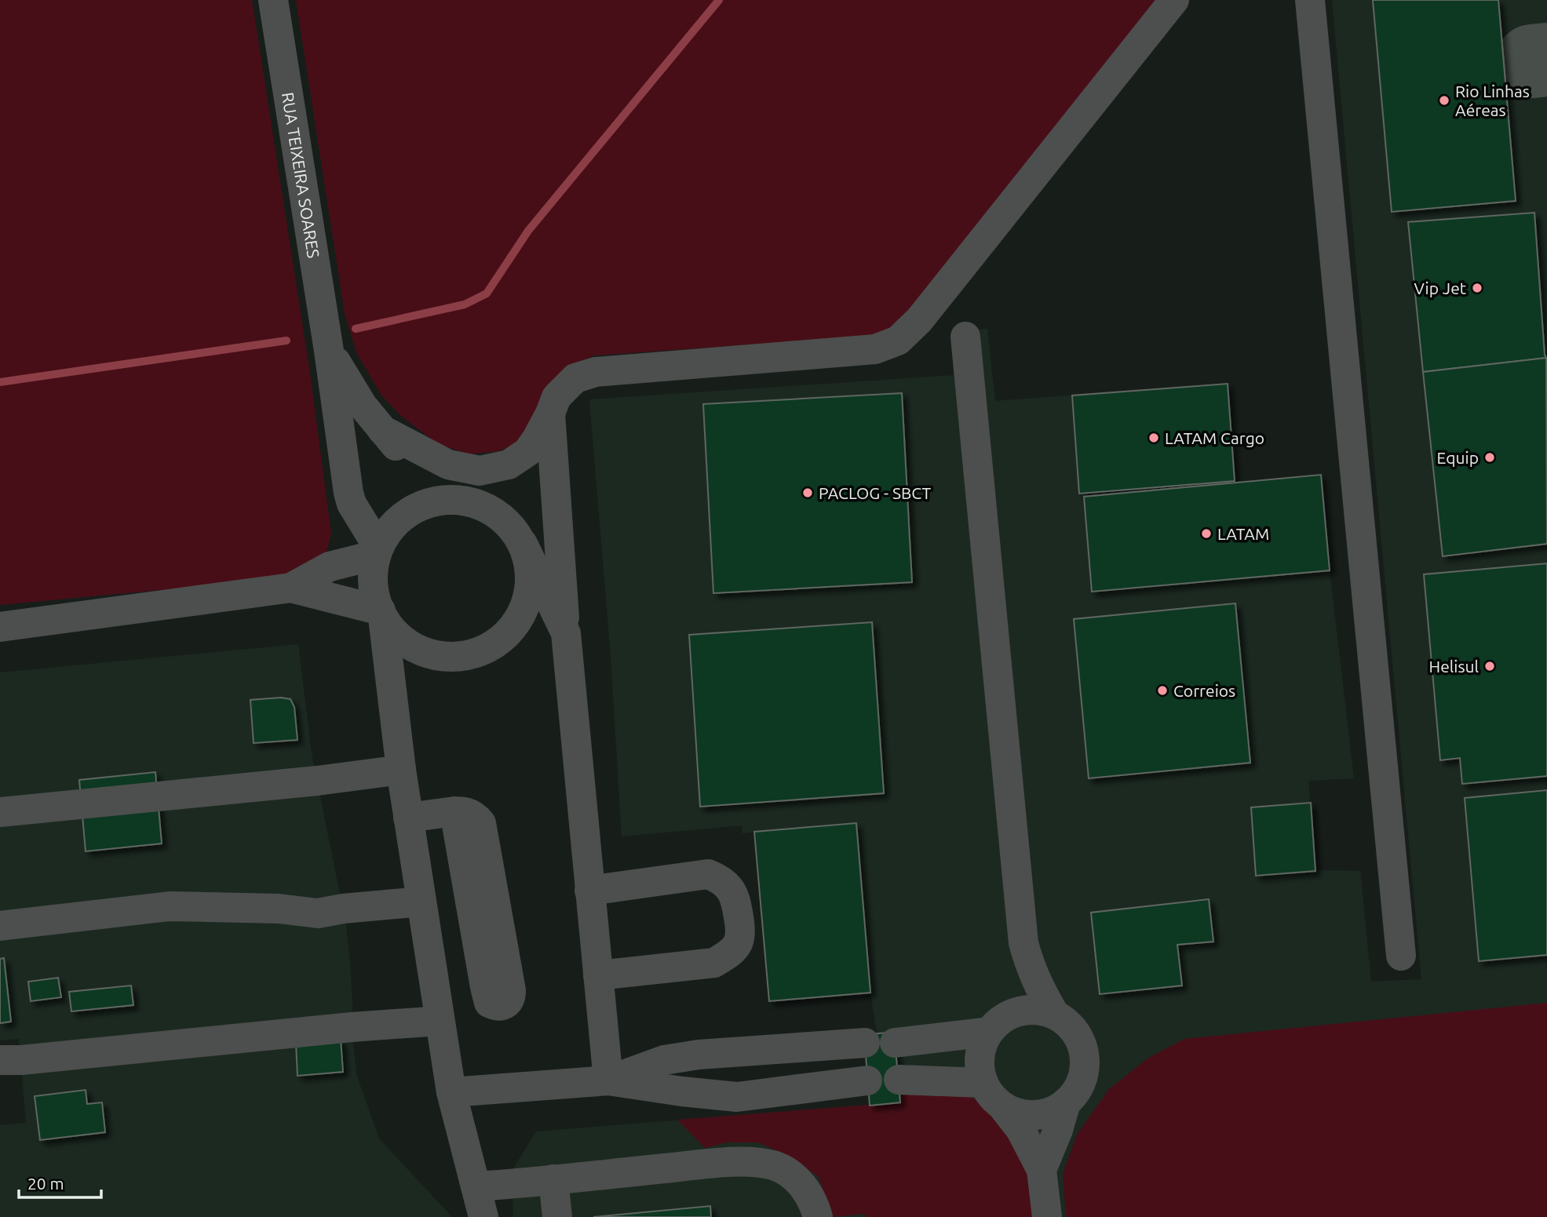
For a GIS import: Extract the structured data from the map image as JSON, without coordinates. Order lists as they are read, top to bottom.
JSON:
{
  "streets": {
    "street": ["RUA TEIXEIRA SOARES"]
  },
  "places": [
    "Rio Linhas Aéreas",
    "Vip Jet",
    "LATAM Cargo",
    "Equip",
    "PACLOG - SBCT",
    "LATAM",
    "Helisul",
    "Correios"
  ],
  "scale_bar": "20 m"
}
